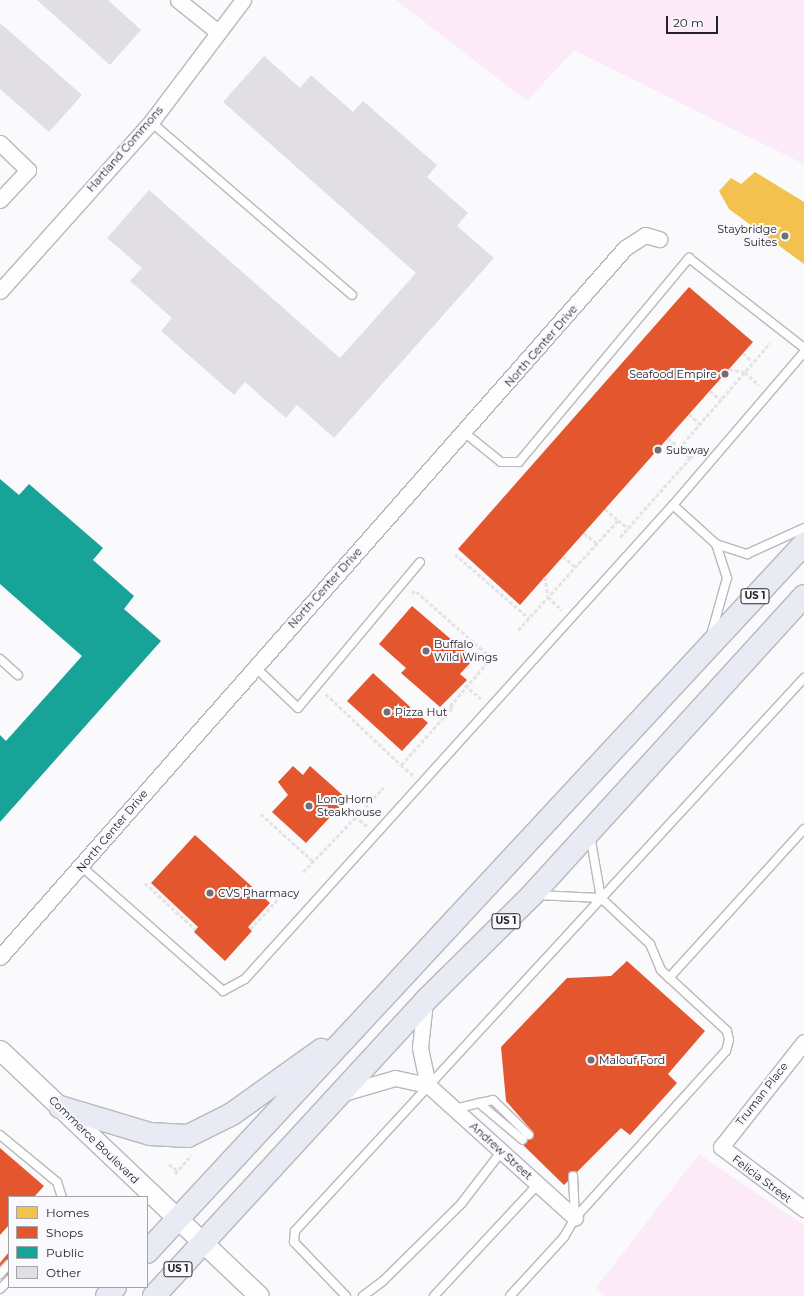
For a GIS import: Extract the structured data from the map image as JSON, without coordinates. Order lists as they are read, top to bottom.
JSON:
{
  "streets": {
    "highway": ["US 1"],
    "street": [
      "Hartland Commons",
      "North Center Drive",
      "Truman Place",
      "Commerce Boulevard",
      "Andrew Street",
      "Felicia Street"
    ]
  },
  "crossings": [
    ["US 1", "Commerce Boulevard"],
    ["US 1", "Andrew Street"],
    ["Truman Place", "Felicia Street"]
  ],
  "places": [
    "Staybridge Suites",
    "Seafood Empire",
    "Subway",
    "Buffalo Wild Wings",
    "Pizza Hut",
    "LongHorn Steakhouse",
    "CVS Pharmacy",
    "Malouf Ford"
  ],
  "legend": [
    "Homes",
    "Shops",
    "Public",
    "Other"
  ],
  "scale_bar": "20 m"
}
